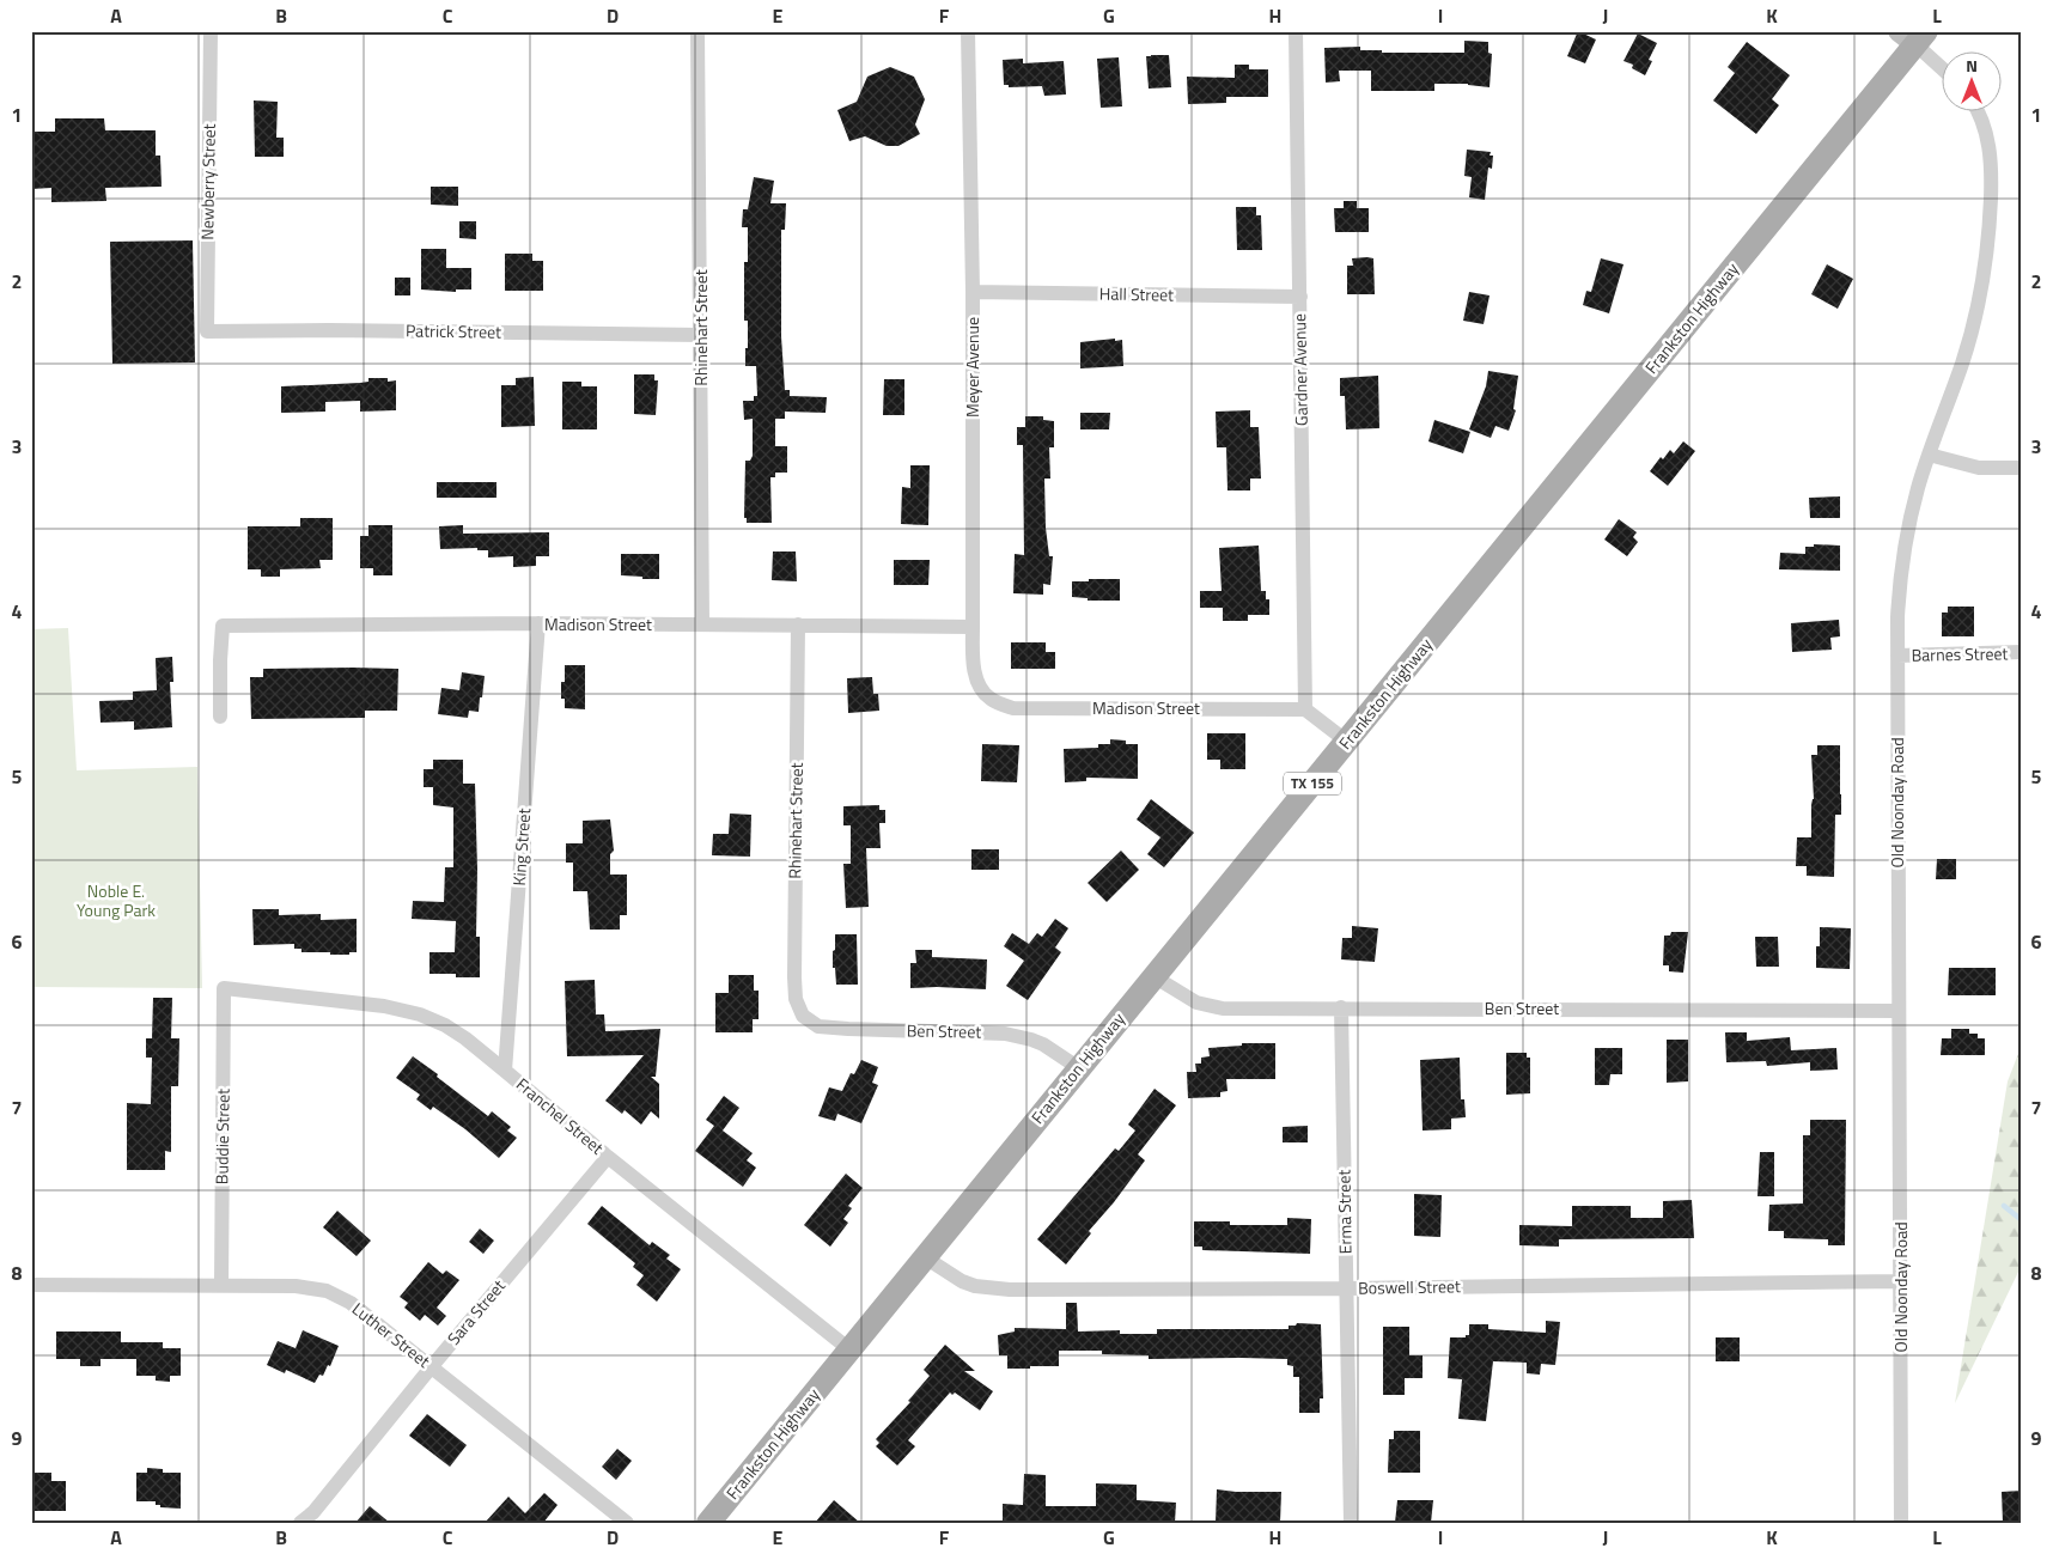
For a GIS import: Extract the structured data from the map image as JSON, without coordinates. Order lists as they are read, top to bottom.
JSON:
{
  "streets": {
    "main road": ["Frankston Highway", "TX 155"],
    "street": [
      "Newberry Street",
      "Hall Street",
      "Rhinehart Street",
      "Patrick Street",
      "Meyer Avenue",
      "Gardner Avenue",
      "Madison Street",
      "Barnes Street",
      "Old Noonday Road",
      "King Street",
      "Ben Street",
      "Franchel Street",
      "Buddie Street",
      "Erma Street",
      "Boswell Street",
      "Sara Street",
      "Luther Street"
    ]
  },
  "crossings": [
    ["Newberry Street", "Patrick Street"],
    ["Hall Street", "Meyer Avenue"],
    ["Hall Street", "Gardner Avenue"],
    ["Frankston Highway", "Ben Street"],
    ["Frankston Highway", "Franchel Street"],
    ["Frankston Highway", "Boswell Street"],
    ["Rhinehart Street", "Patrick Street"],
    ["Rhinehart Street", "Madison Street"],
    ["Rhinehart Street", "Ben Street"],
    ["Meyer Avenue", "Madison Street"],
    ["Gardner Avenue", "Madison Street"],
    ["Madison Street", "King Street"],
    ["Barnes Street", "Old Noonday Road"],
    ["Old Noonday Road", "Ben Street"],
    ["Old Noonday Road", "Boswell Street"],
    ["King Street", "Franchel Street"],
    ["Ben Street", "Erma Street"],
    ["Franchel Street", "Buddie Street"],
    ["Franchel Street", "Sara Street"],
    ["Buddie Street", "Luther Street"],
    ["Erma Street", "Boswell Street"],
    ["Sara Street", "Luther Street"]
  ],
  "parks": ["Noble E. Young Park"],
  "north": "top",
  "grid": {
    "columns": [
      "A",
      "B",
      "C",
      "D",
      "E",
      "F",
      "G",
      "H",
      "I",
      "J",
      "K",
      "L"
    ],
    "rows": [
      "1",
      "2",
      "3",
      "4",
      "5",
      "6",
      "7",
      "8",
      "9"
    ]
  }
}
